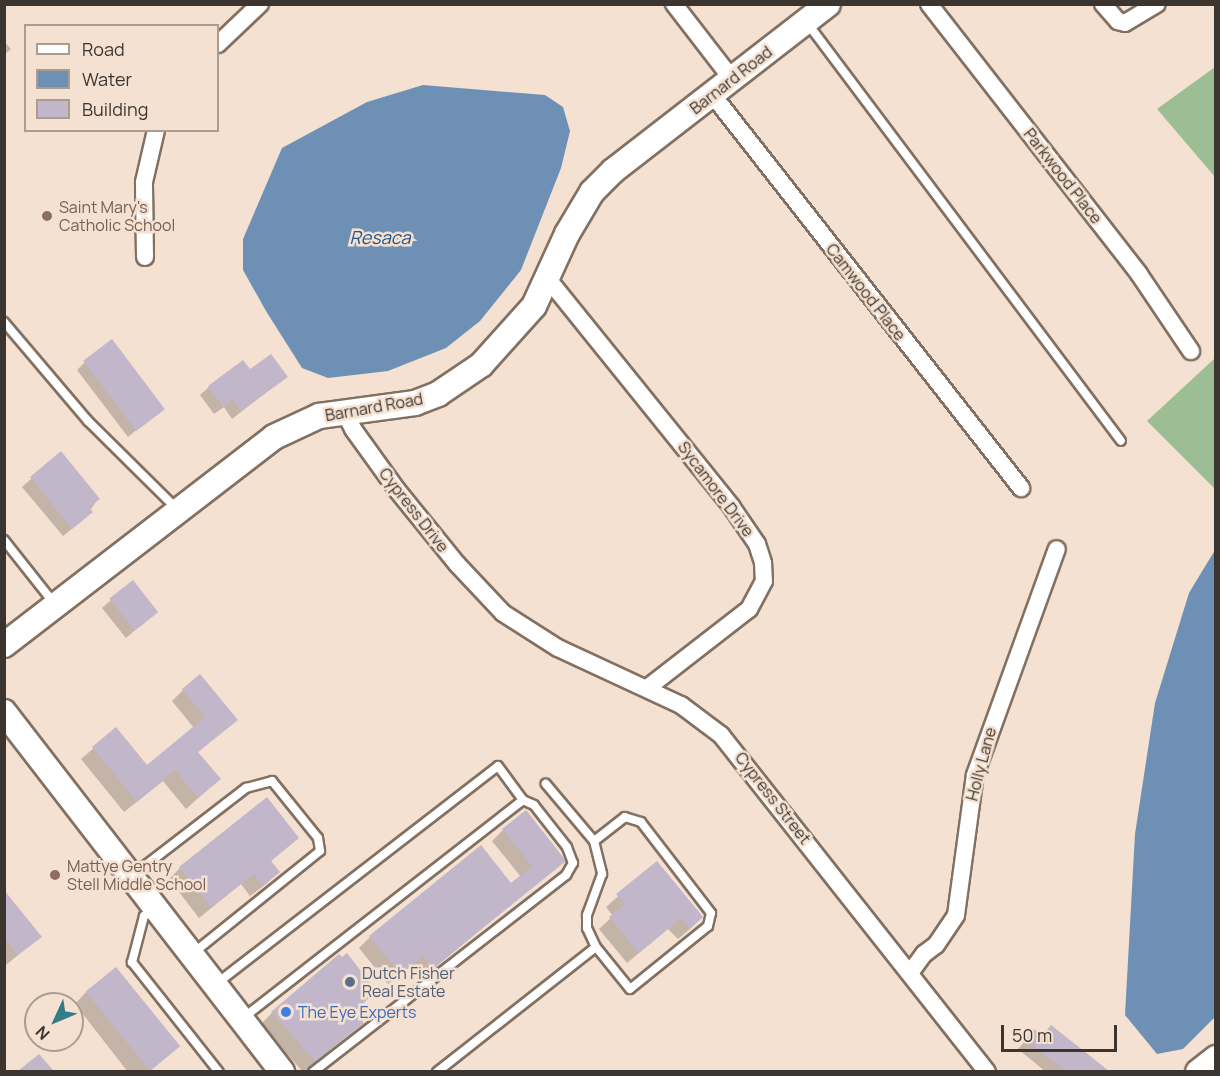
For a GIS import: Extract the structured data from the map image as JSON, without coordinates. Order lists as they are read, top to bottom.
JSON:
{
  "streets": {
    "street": [
      "Barnard Road",
      "Parkwood Place",
      "Camwood Place",
      "Sycamore Drive",
      "Cypress Drive",
      "Holly Lane",
      "Cypress Street"
    ]
  },
  "crossings": [
    ["Barnard Road", "Camwood Place"],
    ["Barnard Road", "Sycamore Drive"],
    ["Barnard Road", "Cypress Drive"],
    ["Sycamore Drive", "Cypress Street"],
    ["Cypress Drive", "Cypress Street"],
    ["Holly Lane", "Cypress Street"]
  ],
  "water": ["Resaca"],
  "places": [
    "Saint Mary's Catholic School",
    "Mattye Gentry Stell Middle School",
    "Dutch Fisher Real Estate",
    "The Eye Experts"
  ],
  "legend": ["Road", "Water", "Building"],
  "scale_bar": "50 m",
  "north": "bottom left"
}
